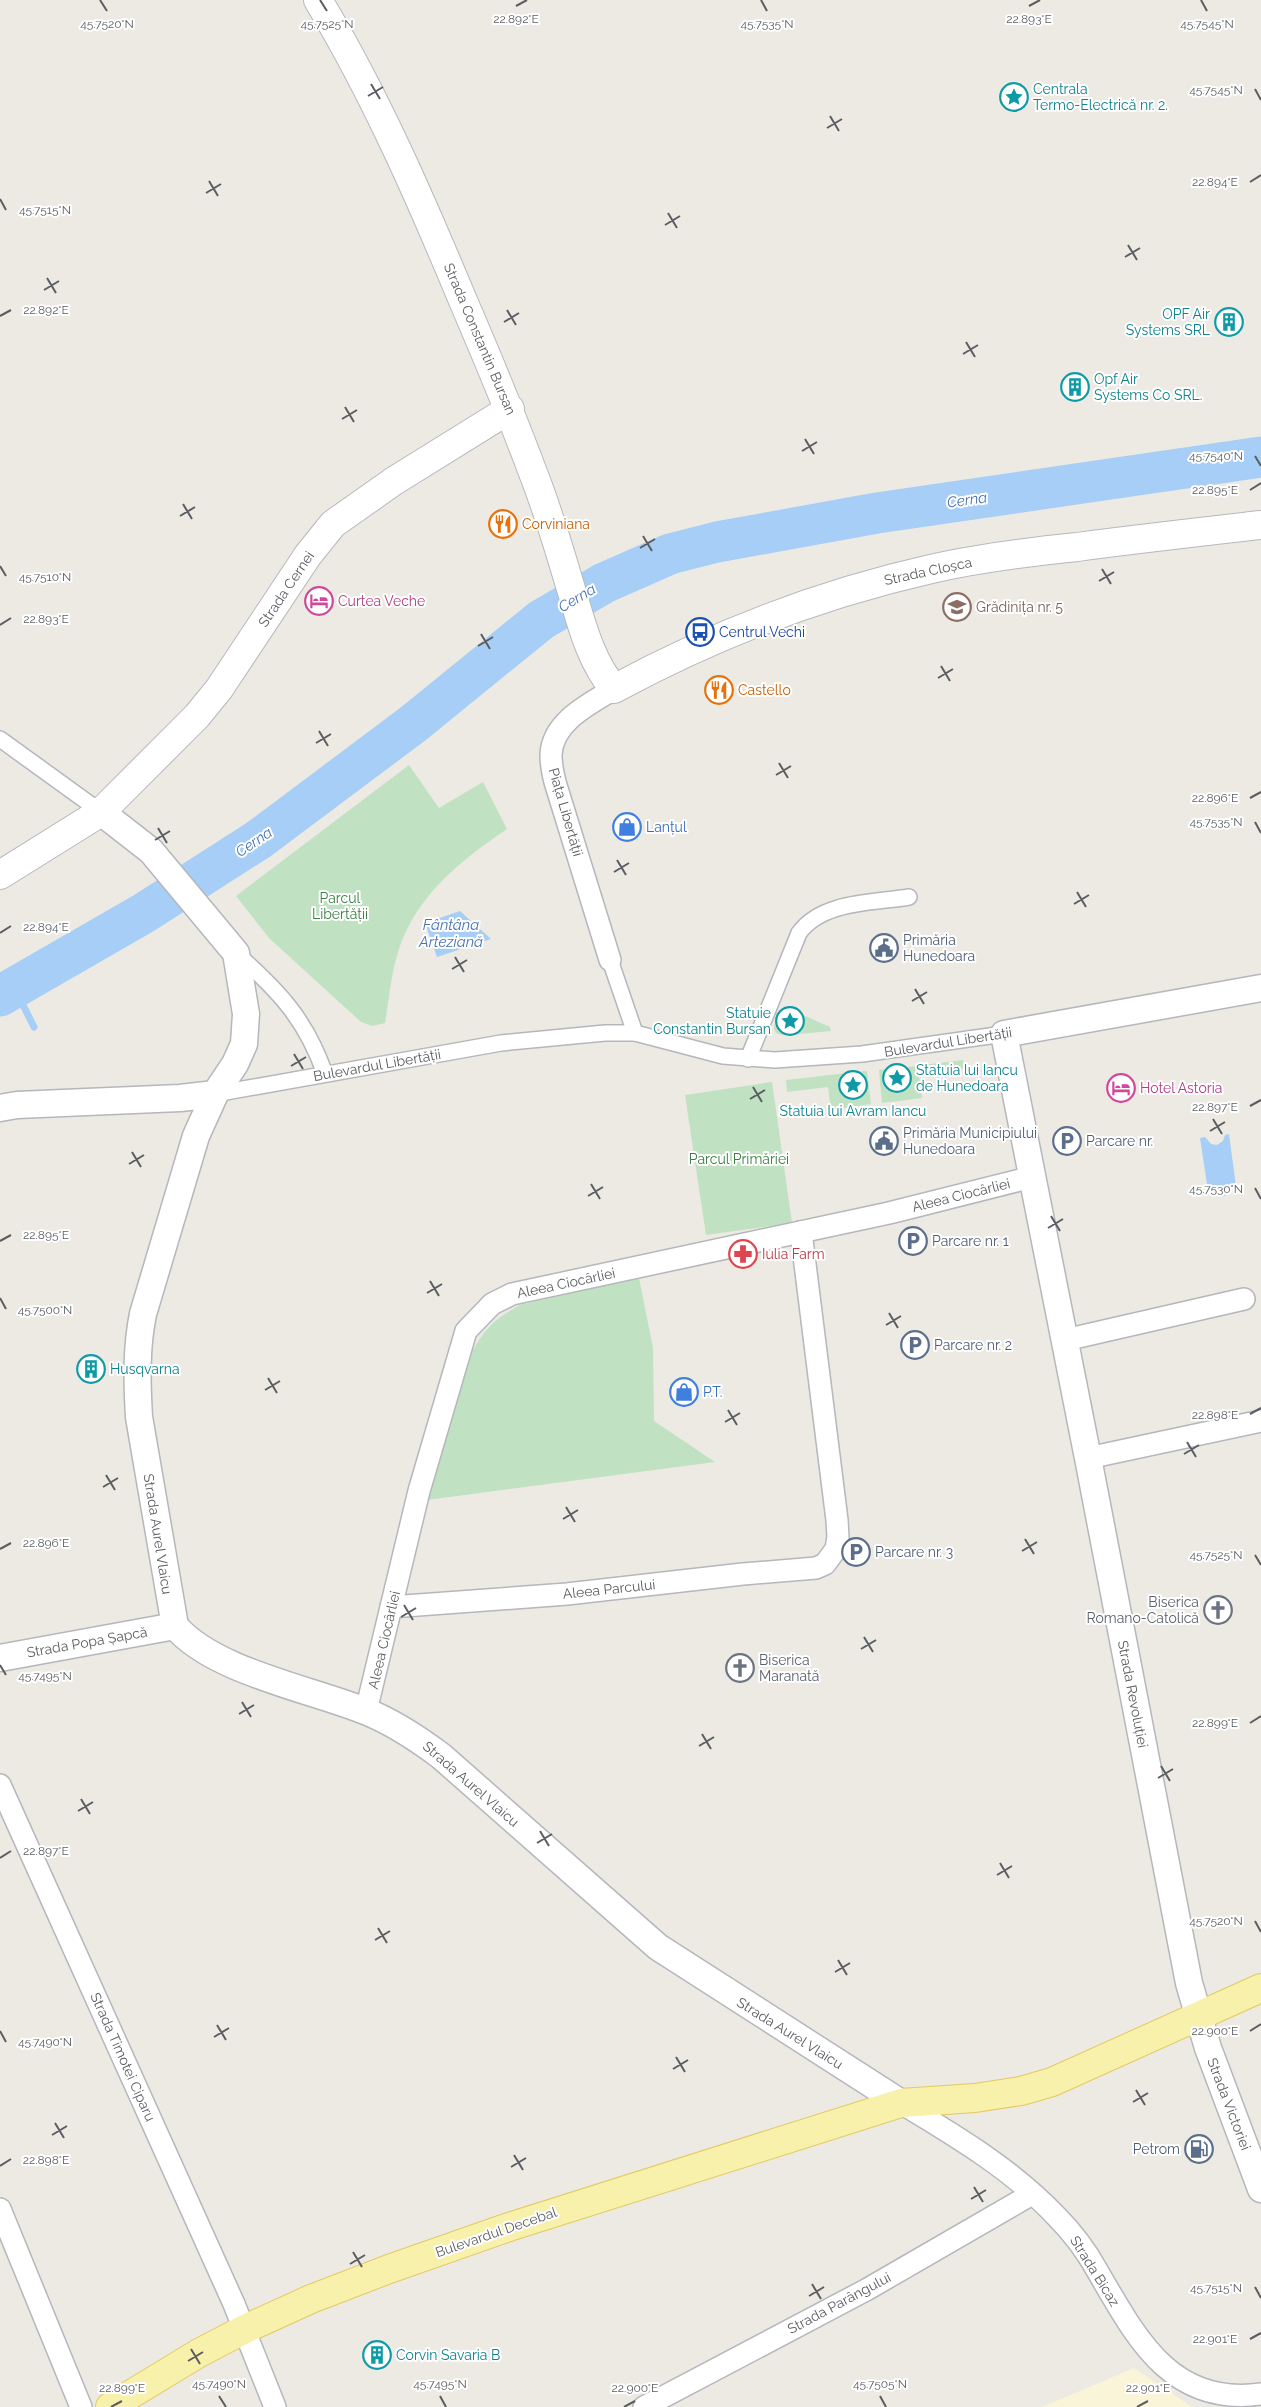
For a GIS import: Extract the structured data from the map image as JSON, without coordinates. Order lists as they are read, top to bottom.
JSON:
{
  "streets": {
    "main road": [
      "Strada Constantin Bursan",
      "Strada Cloșca",
      "Strada Cernei",
      "Bulevardul Decebal"
    ],
    "street": [
      "Piața Libertății",
      "Bulevardul Libertății",
      "Aleea Ciocârliei",
      "Strada Aurel Vlaicu",
      "Aleea Parcului",
      "Strada Popa Șapcă",
      "Strada Revoluției",
      "Strada Timotei Ciparu",
      "Strada Victoriei",
      "Strada Bicaz",
      "Strada Parângului"
    ]
  },
  "crossings": [
    ["Strada Constantin Bursan", "Strada Cloșca"],
    ["Strada Constantin Bursan", "Strada Cernei"],
    ["Strada Constantin Bursan", "Piața Libertății"],
    ["Strada Cloșca", "Piața Libertății"],
    ["Bulevardul Libertății", "Strada Aurel Vlaicu"],
    ["Bulevardul Libertății", "Strada Revoluției"],
    ["Aleea Ciocârliei", "Strada Aurel Vlaicu"],
    ["Aleea Ciocârliei", "Aleea Parcului"],
    ["Aleea Ciocârliei", "Strada Revoluției"],
    ["Strada Aurel Vlaicu", "Strada Popa Șapcă"],
    ["Strada Aurel Vlaicu", "Bulevardul Decebal"],
    ["Strada Aurel Vlaicu", "Strada Bicaz"],
    ["Strada Revoluției", "Strada Victoriei"],
    ["Strada Timotei Ciparu", "Bulevardul Decebal"],
    ["Bulevardul Decebal", "Strada Bicaz"],
    ["Strada Bicaz", "Strada Parângului"]
  ],
  "water": ["Cerna", "Fântâna Arteziană"],
  "parks": ["Parcul Libertății", "Parcul Primăriei"],
  "places": {
    "place": [
      "Centrala Termo-Electrică nr. 2.",
      "Statuie Constantin Bursan",
      "Statuia lui Iancu de Hunedoara",
      "Statuia lui Avram Iancu"
    ],
    "building": [
      "OPF Air Systems SRL",
      "Opf Air Systems Co SRL.",
      "Husqvarna",
      "Corvin Savaria B"
    ],
    "restaurant": ["Corviniana", "Castello"],
    "hotel": ["Curtea Veche", "Hotel Astoria"],
    "school or university": ["Grădinița nr. 5"],
    "bus stop": ["Centrul Vechi"],
    "shop": ["Lanțul", "P.T."],
    "public building": ["Primăria Hunedoara", "Primăria Municipiului Hunedoara"],
    "parking": [
      "Parcare nr.",
      "Parcare nr. 1",
      "Parcare nr. 2",
      "Parcare nr. 3"
    ],
    "pharmacy": ["Iulia Farm"],
    "church": ["Biserica Romano-Catolică", "Biserica Maranată"],
    "fuel station": ["Petrom"]
  },
  "coordinates": [
    "22.892°E",
    "22.893°E",
    "45.7520°N",
    "45.7525°N",
    "45.7535°N",
    "45.7545°N",
    "22.894°E",
    "45.7515°N",
    "45.7540°N",
    "22.895°E",
    "45.7510°N",
    "22.896°E",
    "22.897°E",
    "45.7530°N",
    "45.7500°N",
    "22.898°E",
    "45.7495°N",
    "22.899°E",
    "22.900°E",
    "45.7490°N",
    "22.901°E",
    "45.7505°N"
  ]
}
